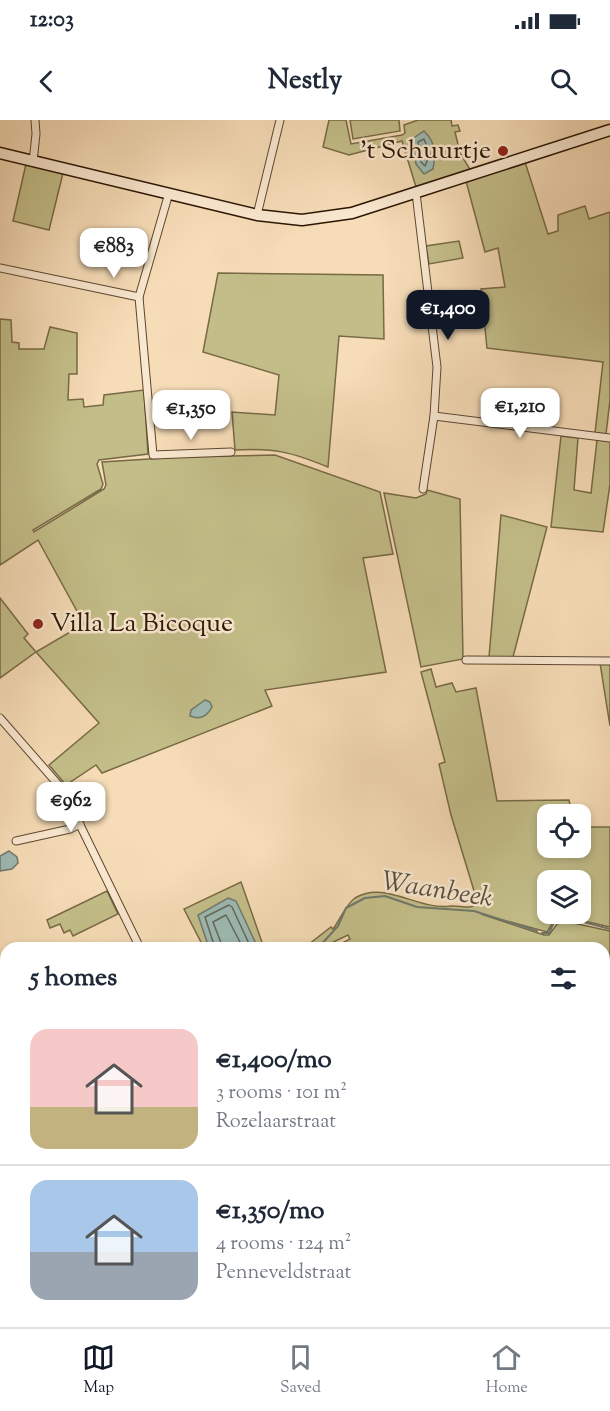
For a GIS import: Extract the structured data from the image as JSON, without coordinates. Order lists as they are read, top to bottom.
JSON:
{
  "water": ["Waanbeek"],
  "places": ["'t Schuurtje", "Villa La Bicoque"],
  "page": {
    "status": "12:03",
    "header": "Nestly",
    "price": [
      "€883",
      "€1,400",
      "€1,210",
      "€1,350",
      "€962"
    ],
    "heading": "5 homes",
    "list": [
      {
        "name": "€1,400/mo",
        "note": "3 rooms · 101 m² · Rozelaarstraat"
      },
      {
        "name": "€1,350/mo",
        "note": "4 rooms · 124 m² · Penneveldstraat"
      }
    ],
    "tabs": ["Map", "Saved", "Home"]
  }
}
